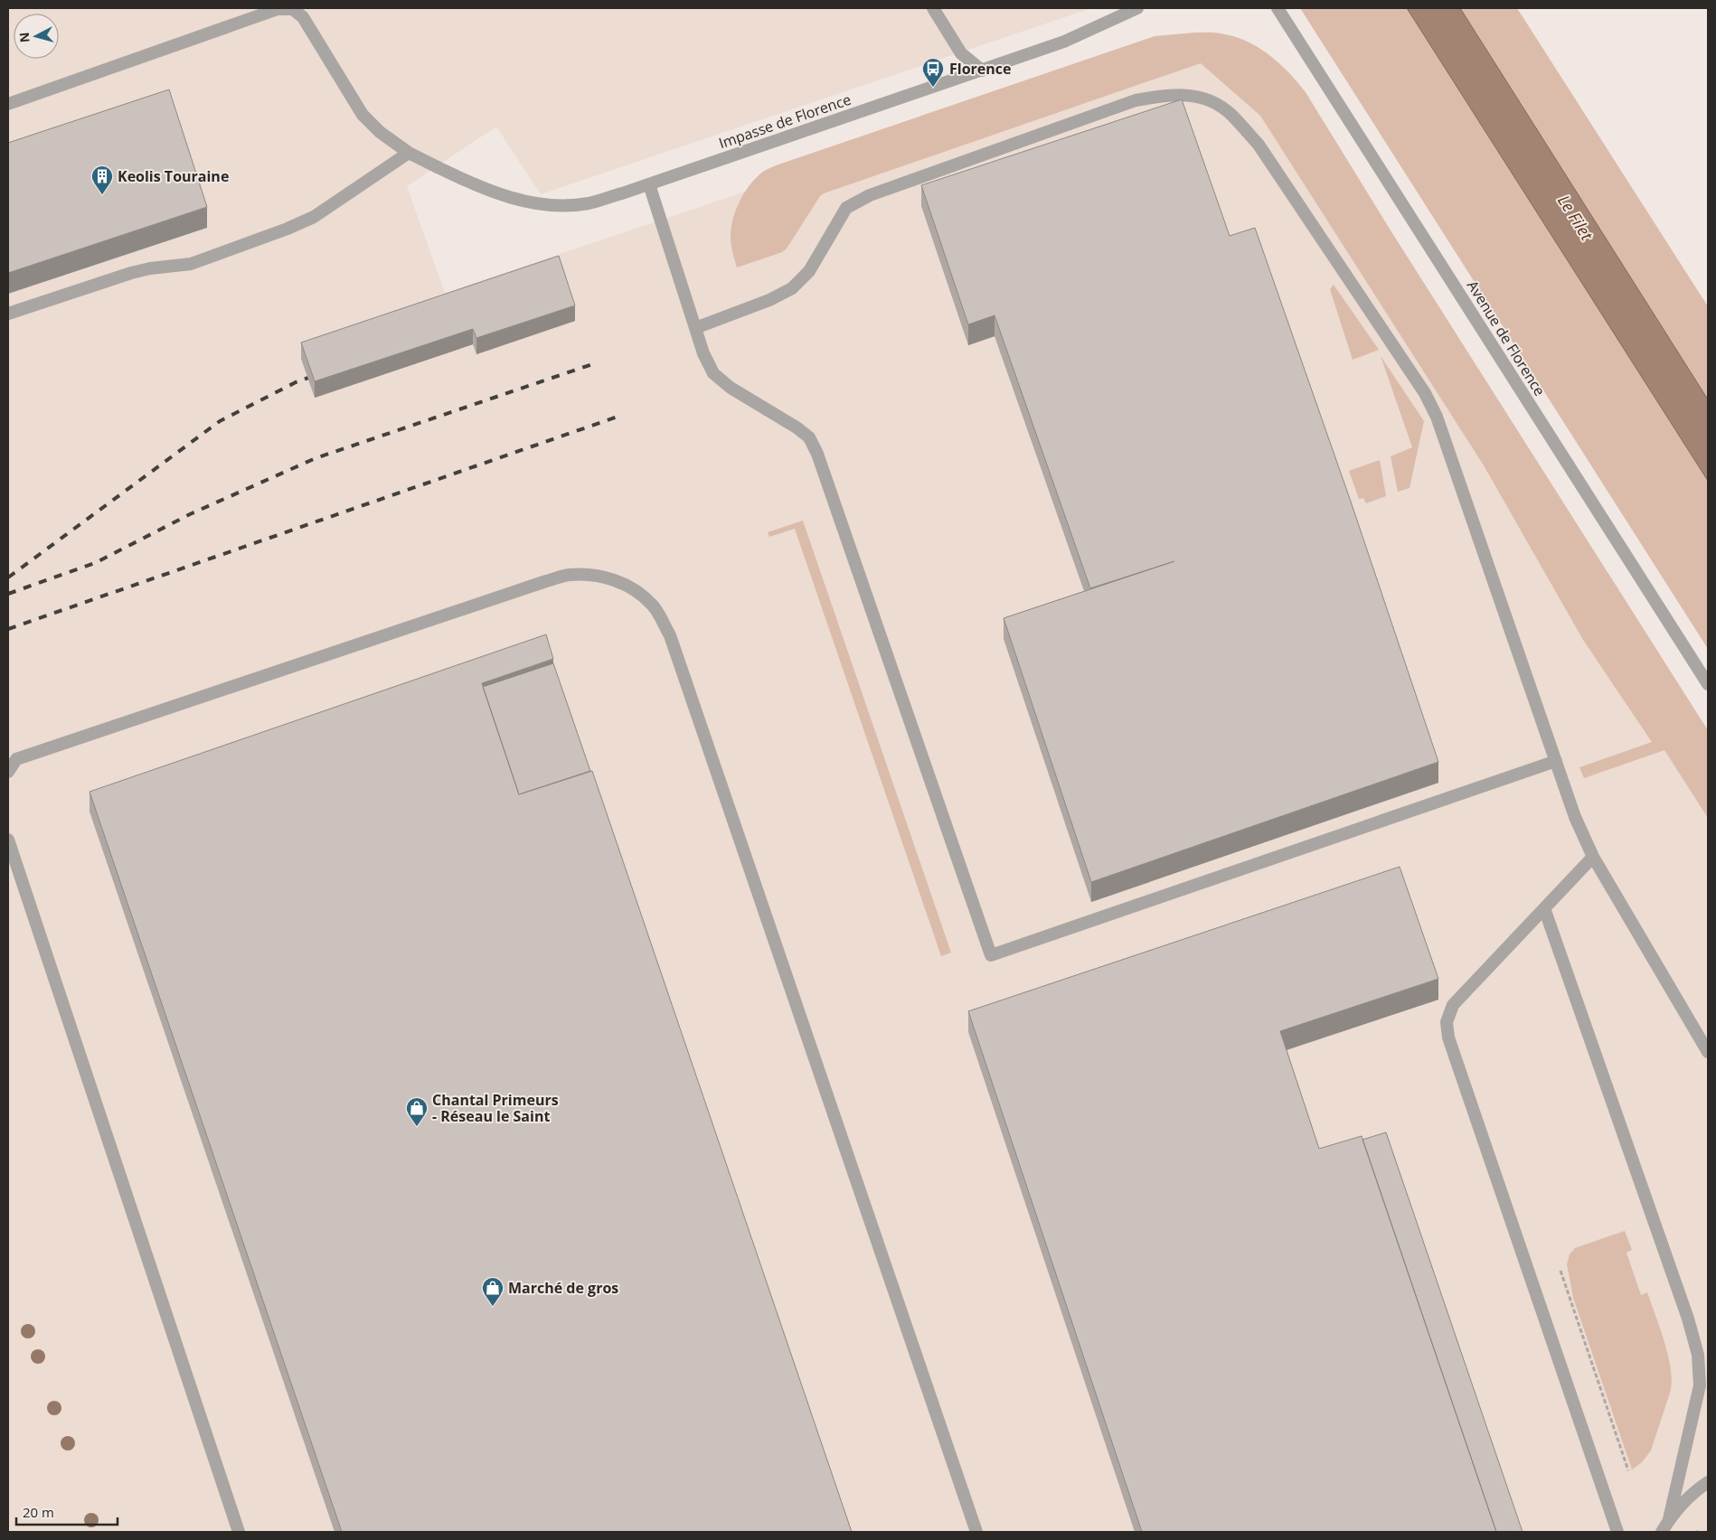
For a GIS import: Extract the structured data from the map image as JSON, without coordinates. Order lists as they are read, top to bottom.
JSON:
{
  "streets": {
    "street": ["Impasse de Florence", "Avenue de Florence"]
  },
  "water": ["Le Filet"],
  "places": {
    "bus stop": ["Florence"],
    "building": ["Keolis Touraine"],
    "shop": ["Chantal Primeurs - Réseau le Saint", "Marché de gros"]
  },
  "scale_bar": "20 m",
  "north": "left"
}
